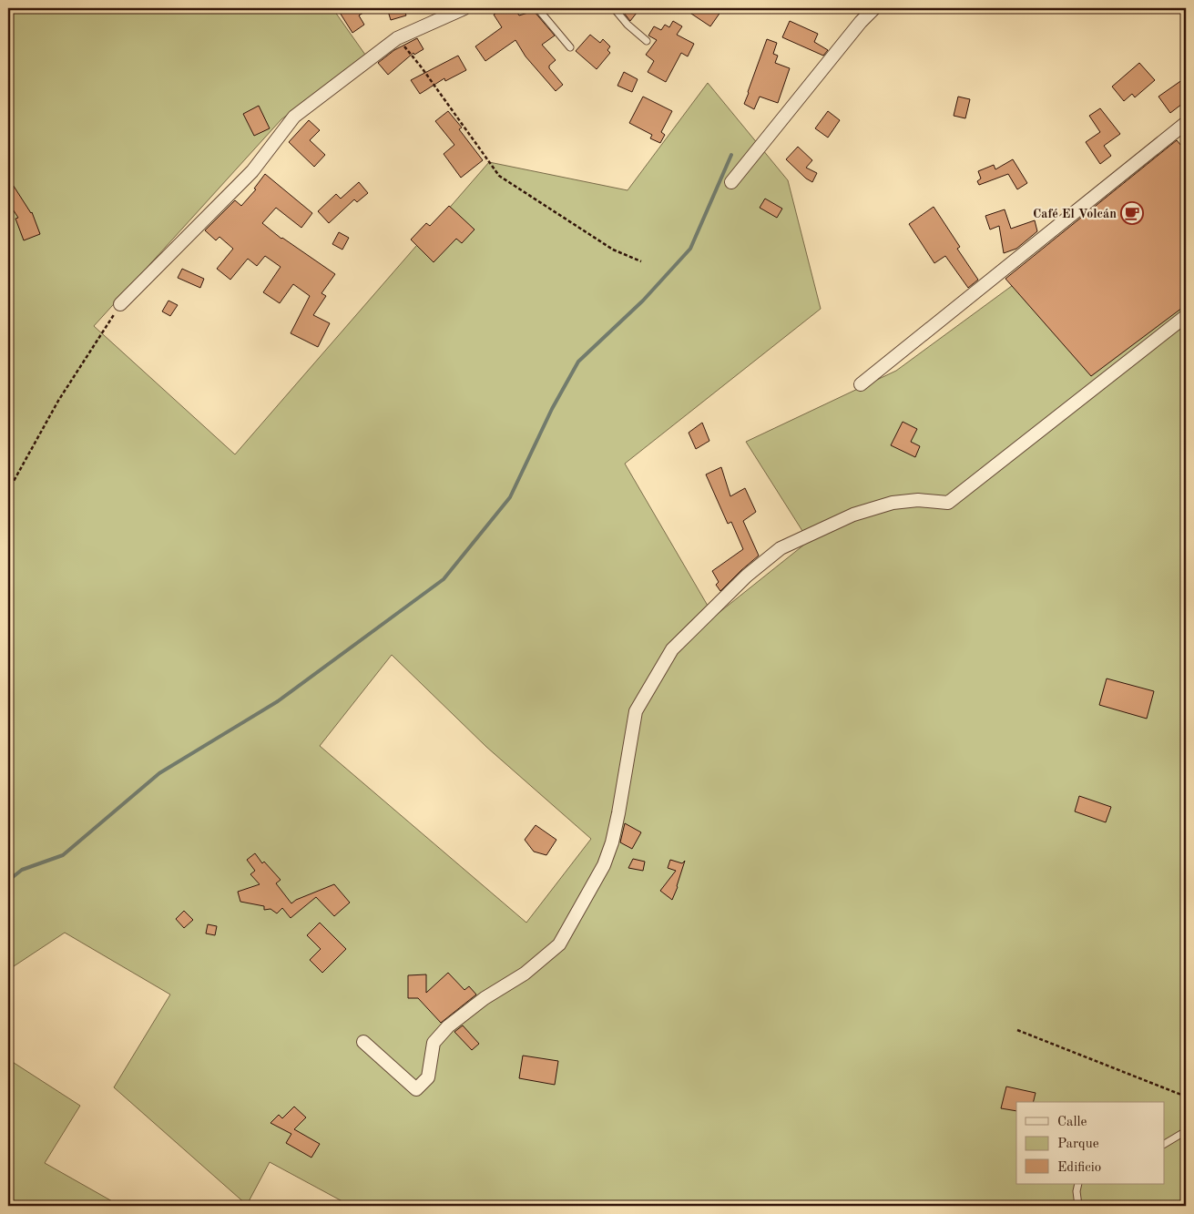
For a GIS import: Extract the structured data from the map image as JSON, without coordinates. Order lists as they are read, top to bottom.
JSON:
{
  "places": {
    "cafe": ["Café El Volcán"]
  },
  "legend": ["Calle", "Parque", "Edificio"]
}
